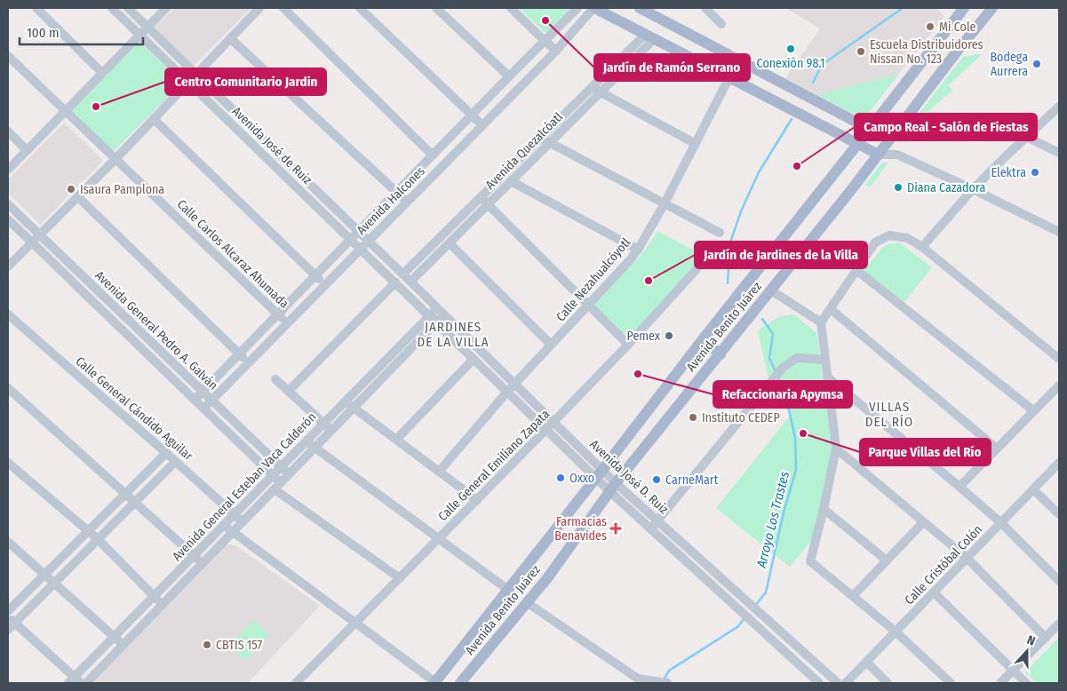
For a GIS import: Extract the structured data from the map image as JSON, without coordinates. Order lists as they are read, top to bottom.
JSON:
{
  "streets": {
    "main road": ["Avenida Benito Juárez"],
    "street": [
      "Avenida José de Ruiz",
      "Avenida Quezalcóatl",
      "Avenida Halcones",
      "Calle Carlos Alcaraz Ahumada",
      "Calle Nezahualcóyotl",
      "Avenida General Pedro A. Galván",
      "Calle General Cándido Aguilar",
      "Calle General Emiliano Zapata",
      "Avenida José D. Ruiz",
      "Avenida General Esteban Vaca Calderón",
      "Calle Cristóbal Colón"
    ]
  },
  "crossings": [
    ["Avenida José de Ruiz", "Avenida Quezalcóatl"],
    ["Avenida José de Ruiz", "Avenida Halcones"],
    ["Avenida José de Ruiz", "Avenida José D. Ruiz"],
    ["Avenida Quezalcóatl", "Avenida José D. Ruiz"],
    ["Avenida Halcones", "Calle Carlos Alcaraz Ahumada"],
    ["Avenida Halcones", "Avenida General Pedro A. Galván"],
    ["Calle Nezahualcóyotl", "Avenida José D. Ruiz"],
    ["Avenida Benito Juárez", "Avenida José D. Ruiz"],
    ["Avenida General Pedro A. Galván", "Calle General Emiliano Zapata"],
    ["Avenida General Pedro A. Galván", "Avenida General Esteban Vaca Calderón"],
    ["Calle General Cándido Aguilar", "Avenida General Esteban Vaca Calderón"],
    ["Calle General Emiliano Zapata", "Avenida José D. Ruiz"],
    ["Avenida José D. Ruiz", "Avenida General Esteban Vaca Calderón"]
  ],
  "districts": ["JARDINES DE LA VILLA", "VILLAS DEL RÍO"],
  "water": ["Arroyo Los Trastes"],
  "places": {
    "other": [
      "Jardín de Ramón Serrano",
      "Mi Cole",
      "Conexión 98.1",
      "Escuela Distribuidores Nissan No. 123",
      "Bodega Aurrera",
      "Centro Comunitario Jardin",
      "Campo Real - Salón de Fiestas",
      "Elektra",
      "Diana Cazadora",
      "Isaura Pamplona",
      "Jardín de Jardines de la Villa",
      "Pemex",
      "Refaccionaria Apymsa",
      "Instituto CEDEP",
      "Parque Villas del Río",
      "Oxxo",
      "CarneMart",
      "CBTIS 157"
    ],
    "health": ["Farmacias Benavides"]
  },
  "scale_bar": "100 m",
  "north": "top"
}
